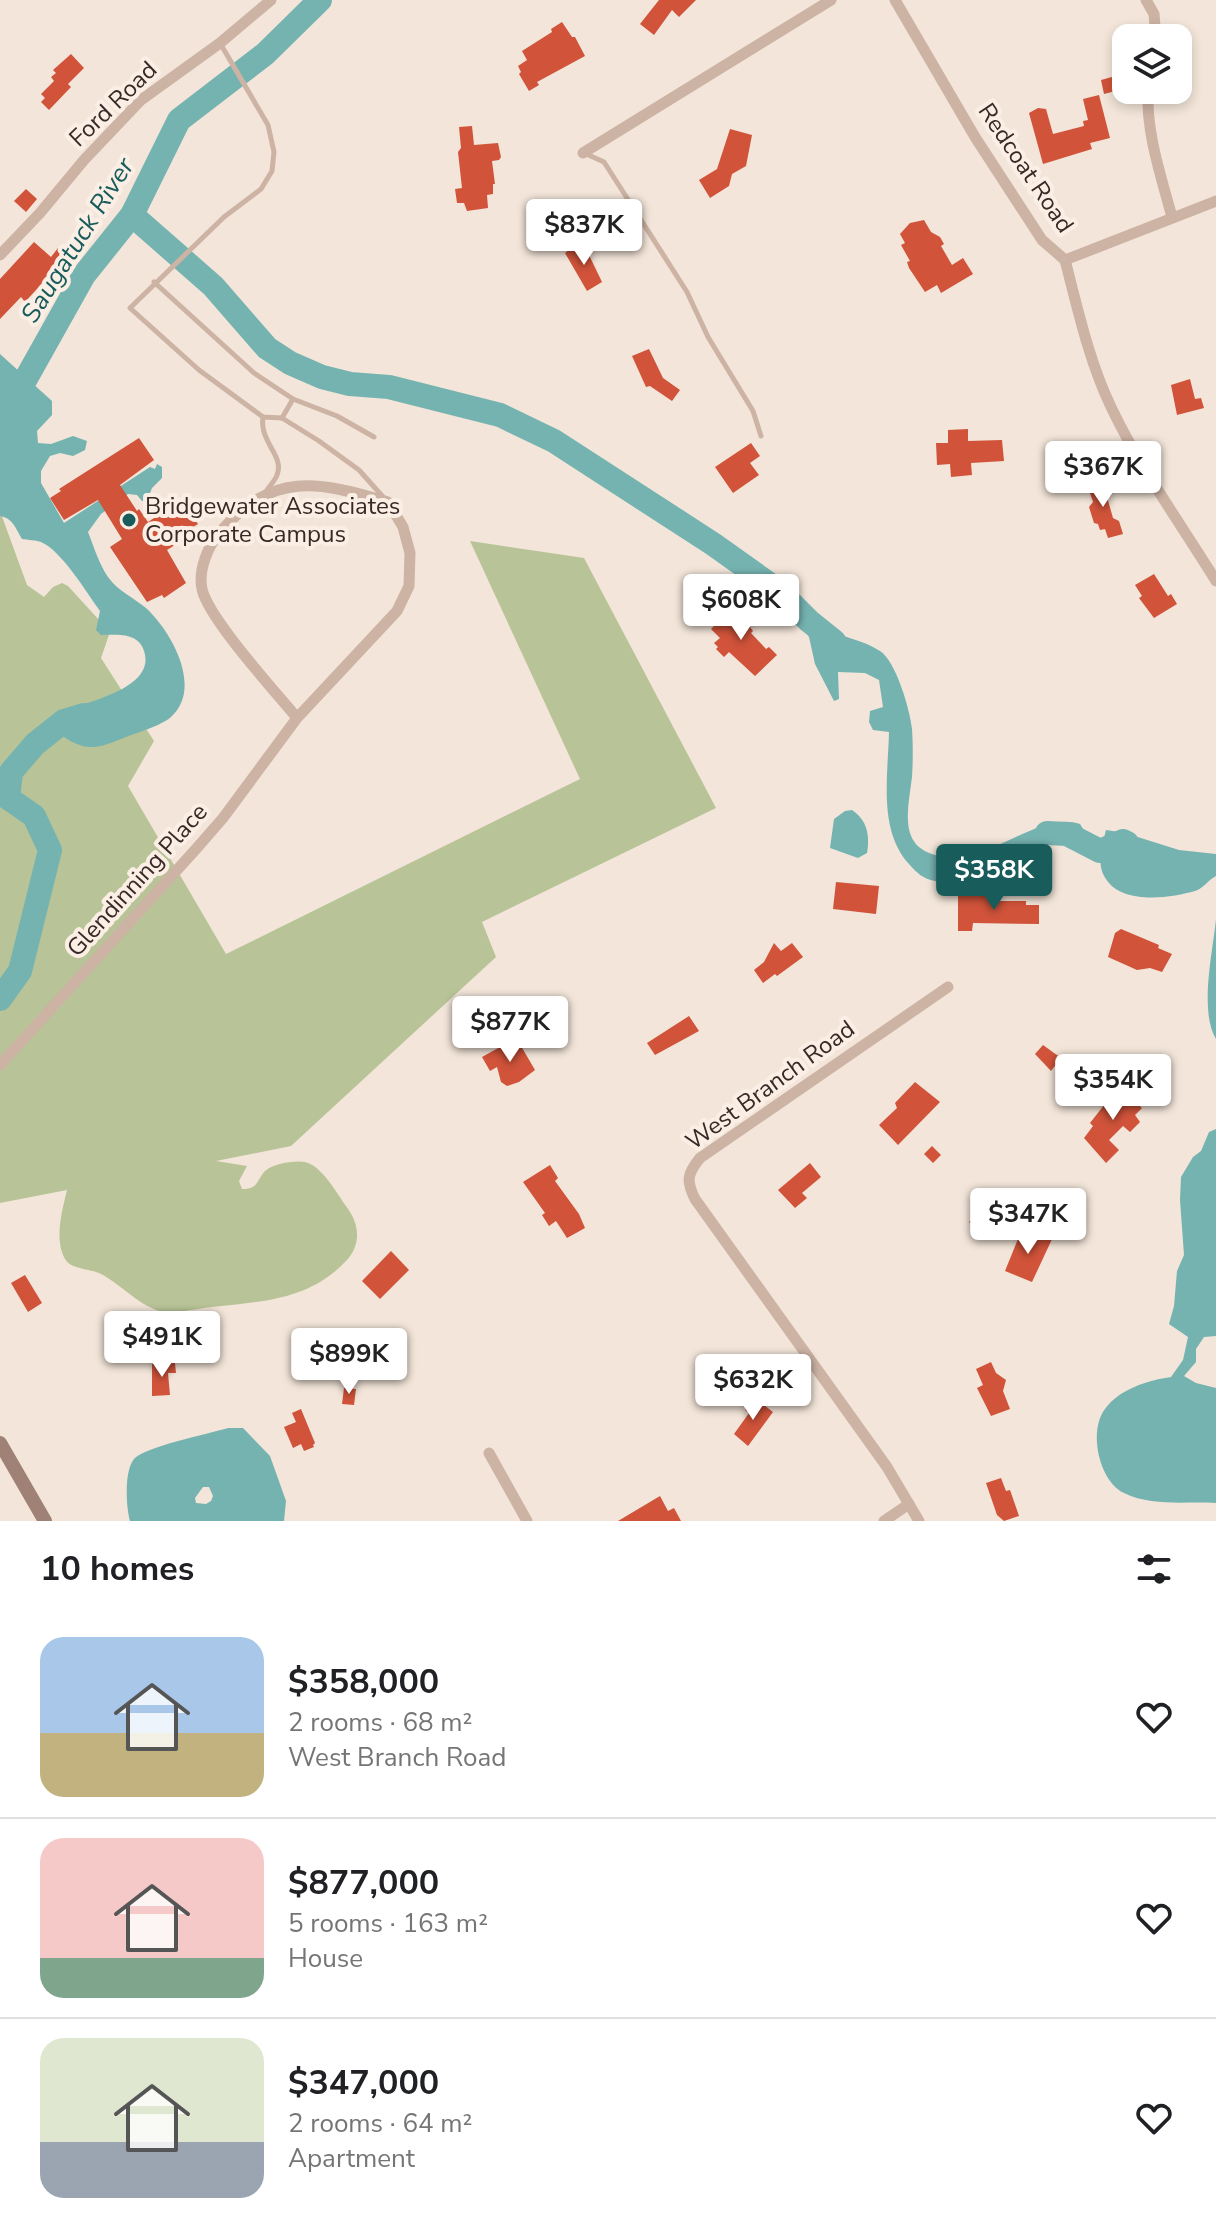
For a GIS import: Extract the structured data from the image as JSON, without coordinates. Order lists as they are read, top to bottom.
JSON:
{
  "streets": {
    "street": [
      "Ford Road",
      "Redcoat Road",
      "Glendinning Place",
      "West Branch Road"
    ]
  },
  "water": ["Saugatuck River"],
  "places": ["Bridgewater Associates Corporate Campus"],
  "page": {
    "price": [
      "$837K",
      "$367K",
      "$608K",
      "$358K",
      "$877K",
      "$354K",
      "$347K",
      "$491K",
      "$899K",
      "$632K"
    ],
    "heading": "10 homes",
    "list": [
      {
        "name": "$358,000",
        "note": "2 rooms · 68 m² · West Branch Road"
      },
      {
        "name": "$877,000",
        "note": "5 rooms · 163 m² · House"
      },
      {
        "name": "$347,000",
        "note": "2 rooms · 64 m² · Apartment"
      }
    ]
  }
}
